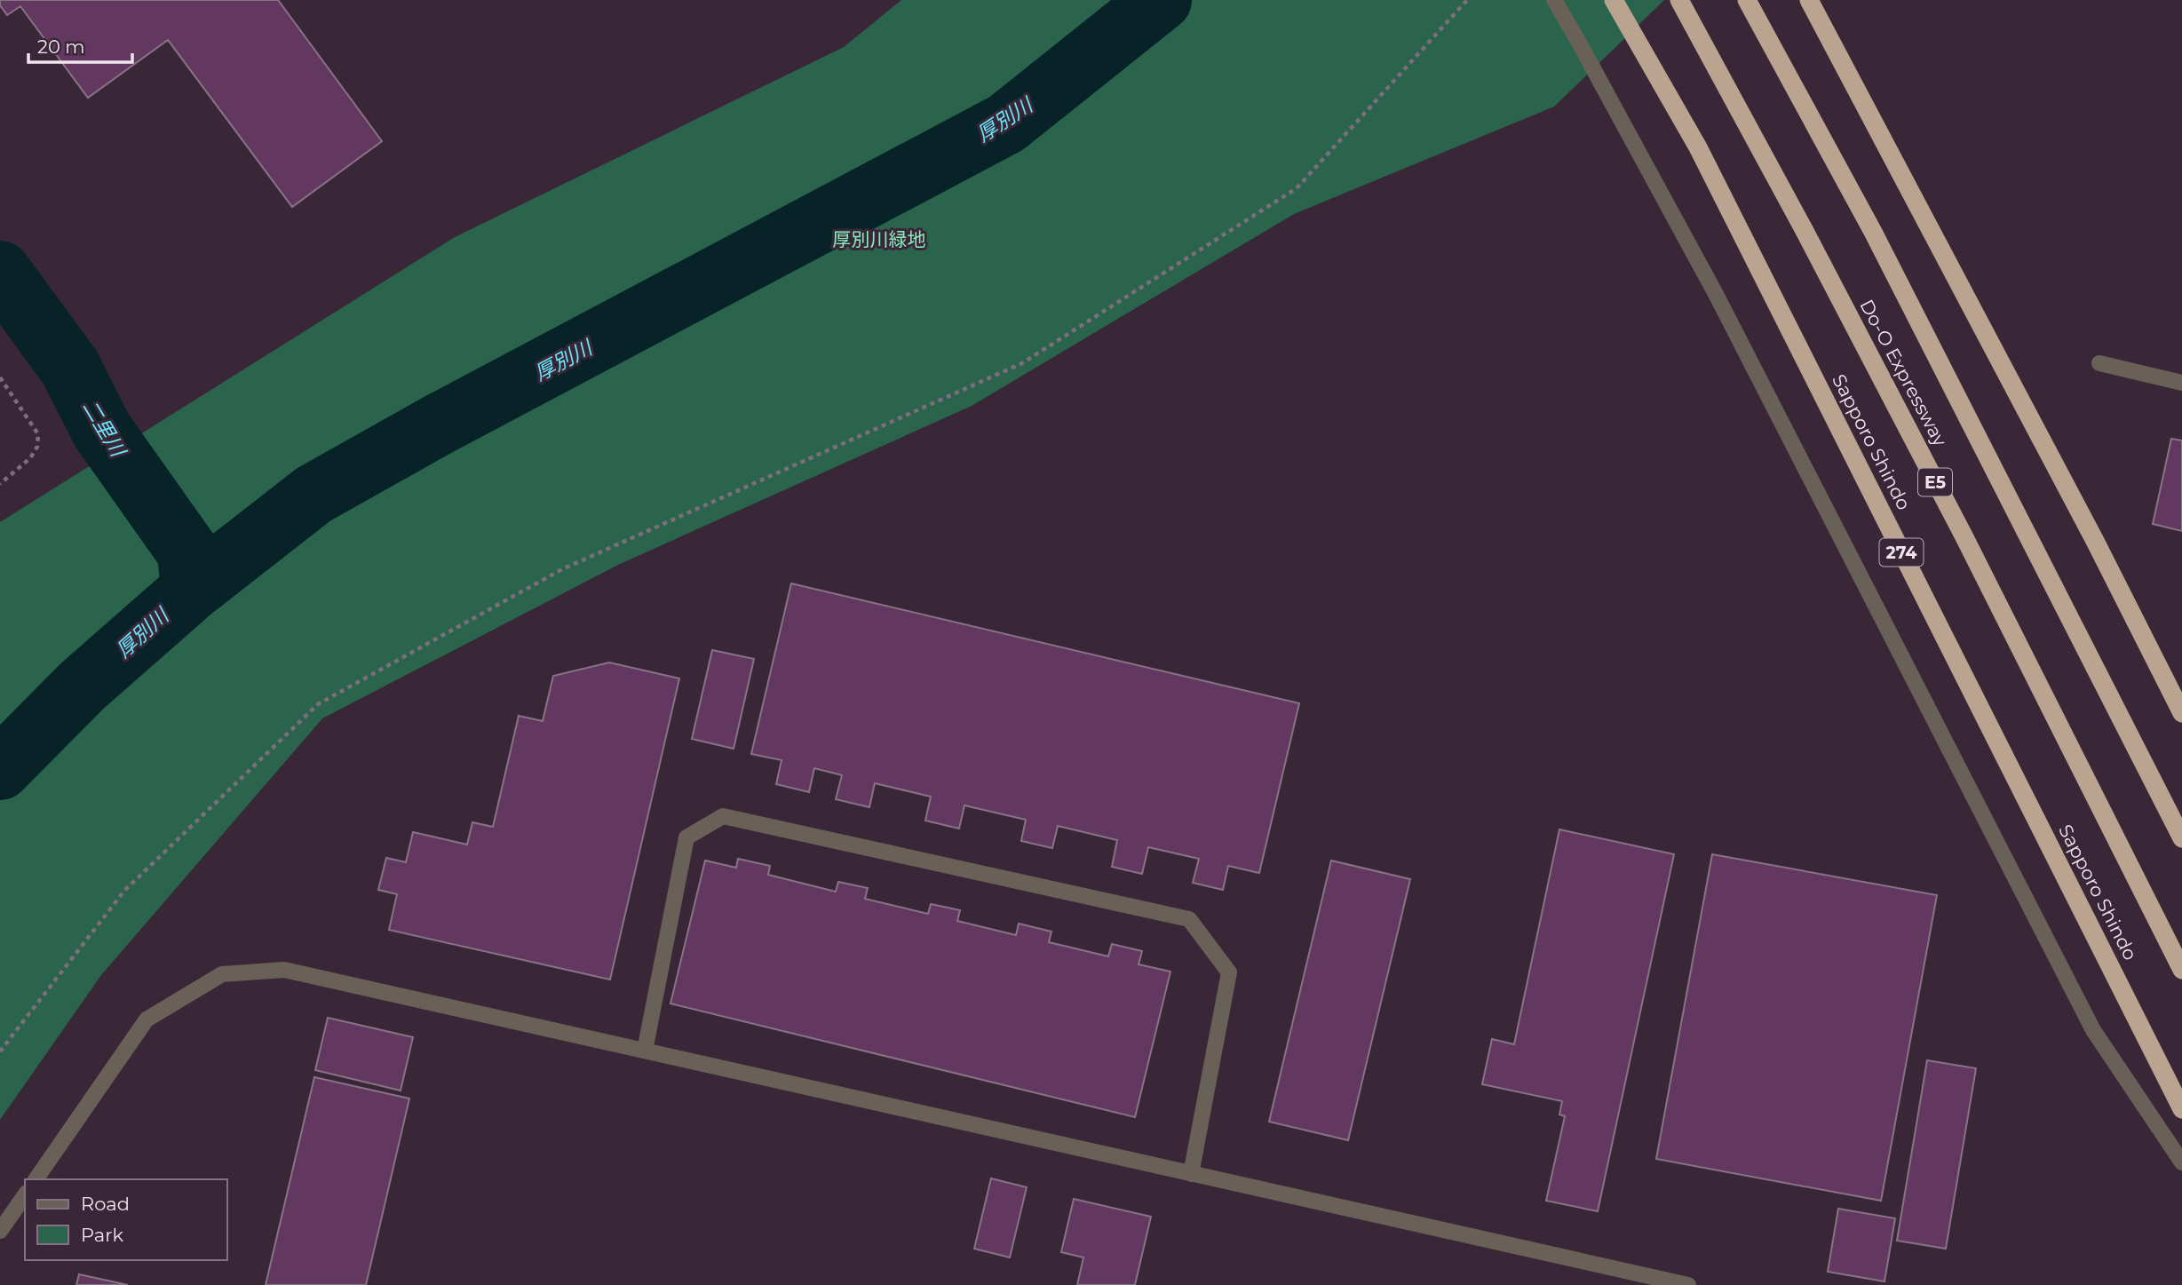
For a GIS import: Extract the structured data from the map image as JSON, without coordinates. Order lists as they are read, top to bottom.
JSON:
{
  "streets": {
    "highway": [
      "Do-O Expressway",
      "Sapporo Shindo",
      "E5",
      "274"
    ]
  },
  "water": ["厚別川", "二里川"],
  "parks": ["厚別川緑地"],
  "legend": ["Road", "Park"],
  "scale_bar": "20 m"
}
